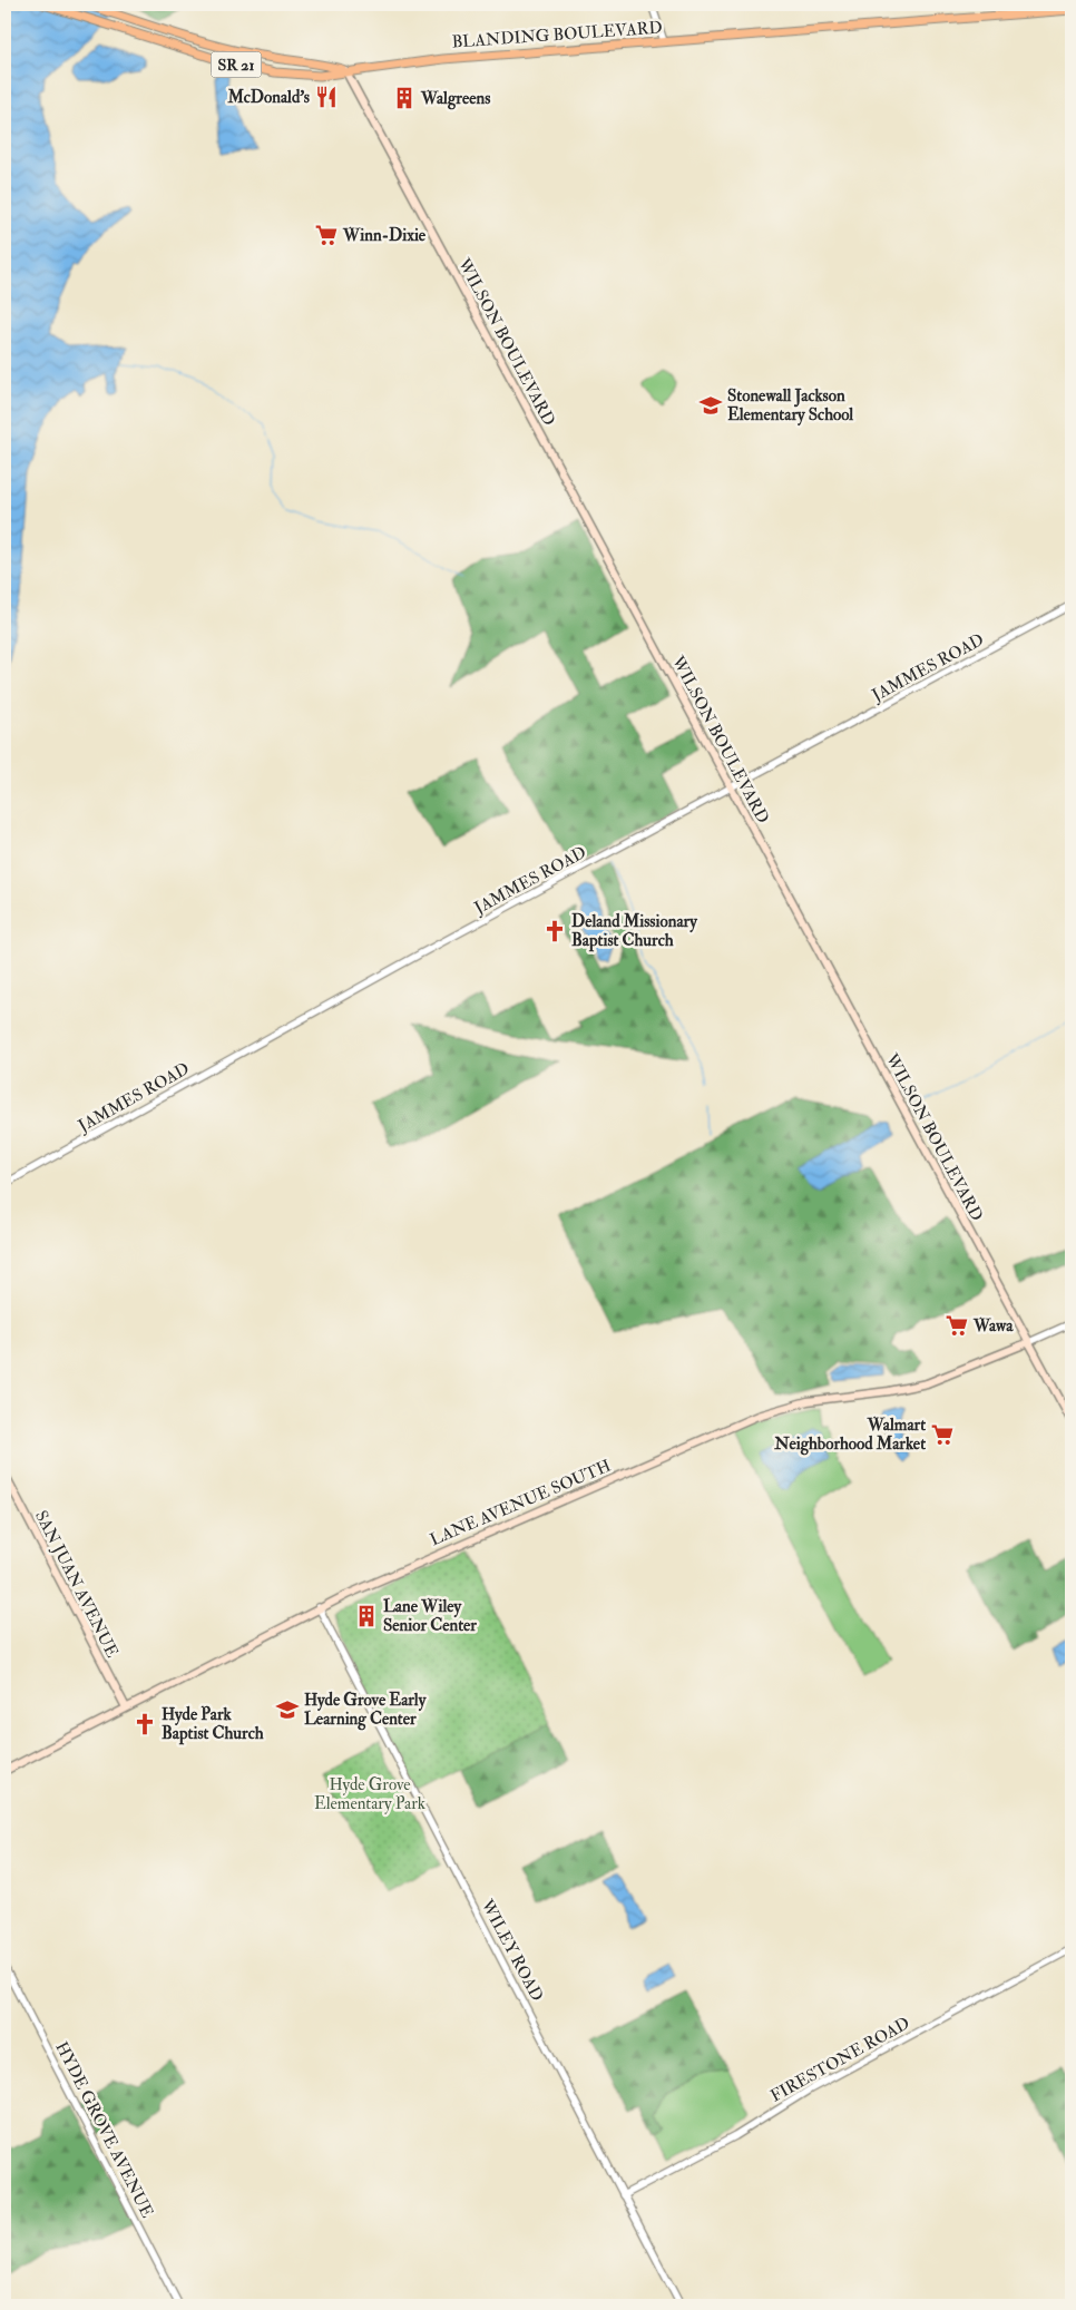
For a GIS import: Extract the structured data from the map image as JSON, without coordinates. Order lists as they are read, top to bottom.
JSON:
{
  "streets": {
    "main road": [
      "BLANDING BOULEVARD",
      "SR 21",
      "WILSON BOULEVARD",
      "LANE AVENUE SOUTH",
      "SAN JUAN AVENUE"
    ],
    "street": [
      "JAMMES ROAD",
      "WILEY ROAD",
      "FIRESTONE ROAD",
      "HYDE GROVE AVENUE"
    ]
  },
  "crossings": [
    ["BLANDING BOULEVARD", "WILSON BOULEVARD"],
    ["WILSON BOULEVARD", "JAMMES ROAD"],
    ["WILSON BOULEVARD", "LANE AVENUE SOUTH"],
    ["LANE AVENUE SOUTH", "SAN JUAN AVENUE"],
    ["LANE AVENUE SOUTH", "WILEY ROAD"],
    ["WILEY ROAD", "FIRESTONE ROAD"]
  ],
  "parks": ["Hyde Grove Elementary Park"],
  "places": {
    "restaurant": ["McDonald's"],
    "building": ["Walgreens", "Lane Wiley Senior Center"],
    "supermarket": ["Winn-Dixie", "Wawa", "Walmart Neighborhood Market"],
    "school or university": ["Stonewall Jackson Elementary School", "Hyde Grove Early Learning Center"],
    "church": ["Deland Missionary Baptist Church", "Hyde Park Baptist Church"]
  }
}
